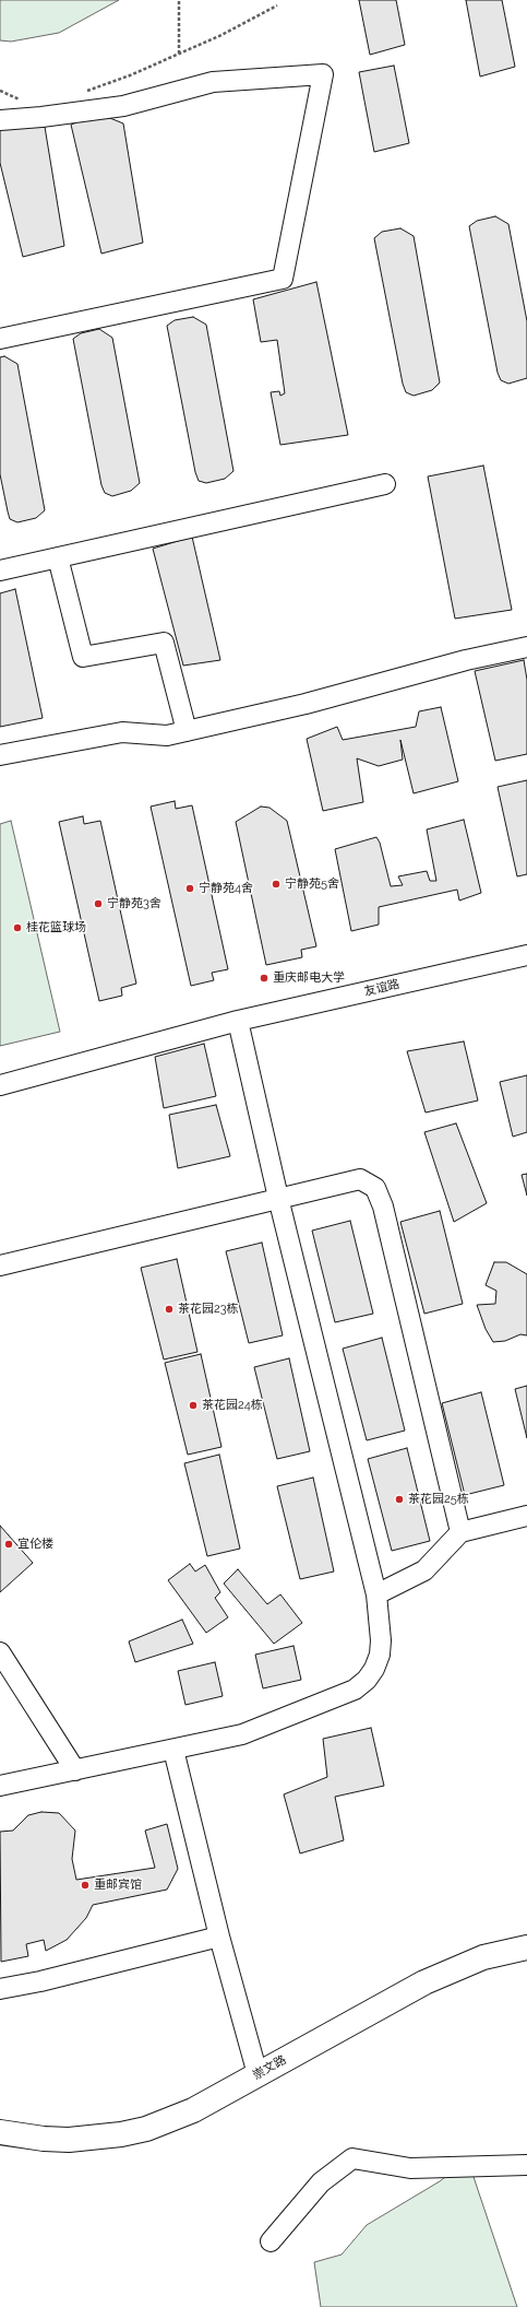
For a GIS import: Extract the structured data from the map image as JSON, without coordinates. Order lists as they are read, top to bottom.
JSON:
{
  "streets": {
    "main road": ["崇文路"],
    "street": ["友谊路"]
  },
  "places": [
    "宁静苑5舍",
    "宁静苑4舍",
    "宁静苑3舍",
    "桂花篮球场",
    "重庆邮电大学",
    "茶花园23栋",
    "茶花园24栋",
    "茶花园25栋",
    "宜伦楼",
    "重邮宾馆"
  ]
}
